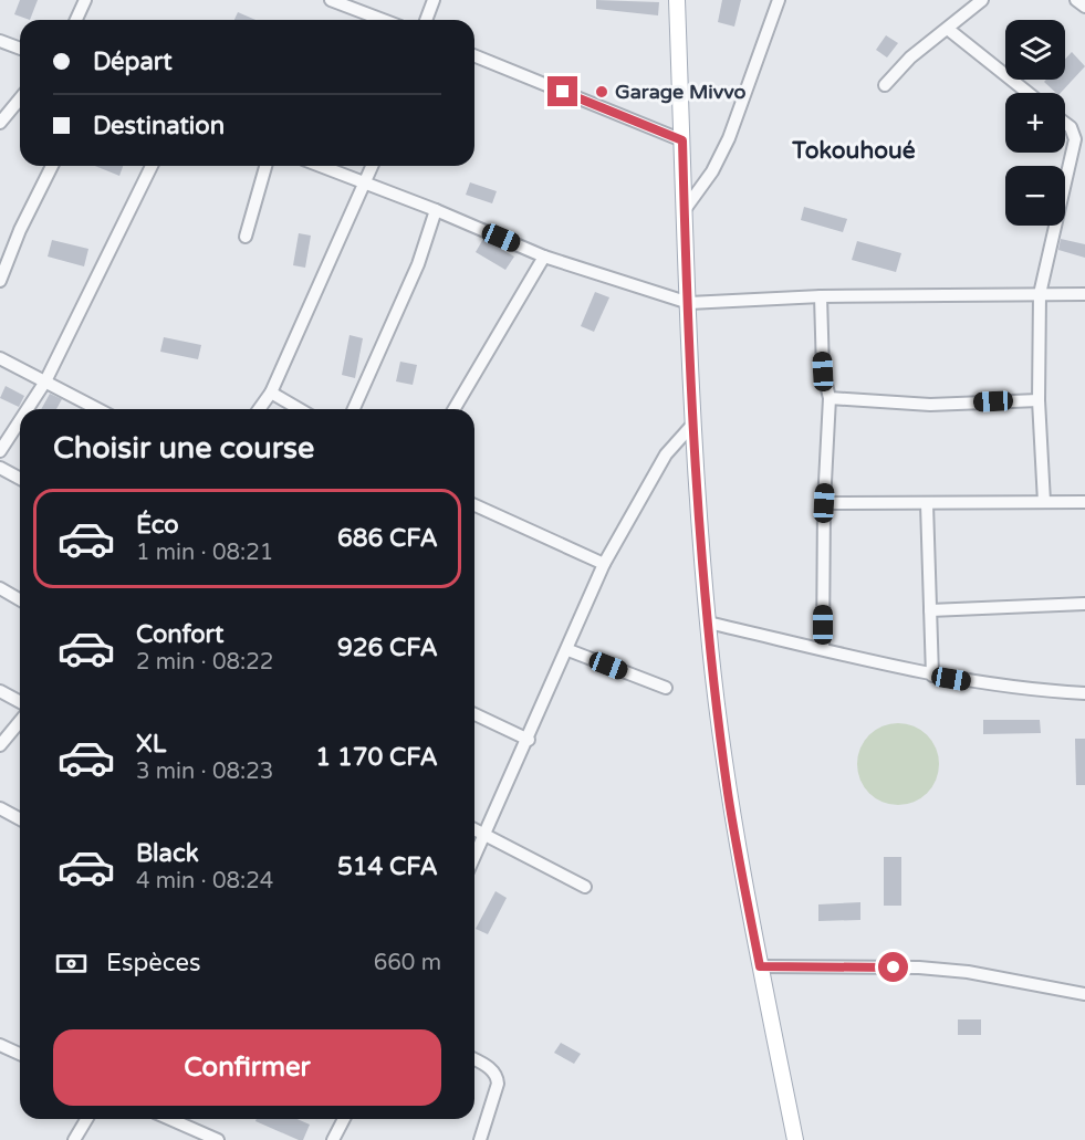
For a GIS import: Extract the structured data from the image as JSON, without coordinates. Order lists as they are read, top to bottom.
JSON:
{
  "districts": ["Tokouhoué"],
  "places": ["Garage Mivvo"],
  "page": {
    "map_buttons": ["+", "−"],
    "banner": ["Départ", "Destination"],
    "heading": "Choisir une course",
    "list": [
      {
        "name": "Éco",
        "note": "1 min · 08:21",
        "value": "686 CFA"
      },
      {
        "name": "Confort",
        "note": "2 min · 08:22",
        "value": "926 CFA"
      },
      {
        "name": "XL",
        "note": "3 min · 08:23",
        "value": "1 170 CFA"
      },
      {
        "name": "Black",
        "note": "4 min · 08:24",
        "value": "514 CFA"
      }
    ],
    "pay": ["Espèces", "660 m"],
    "buttons": "Confirmer"
  }
}
